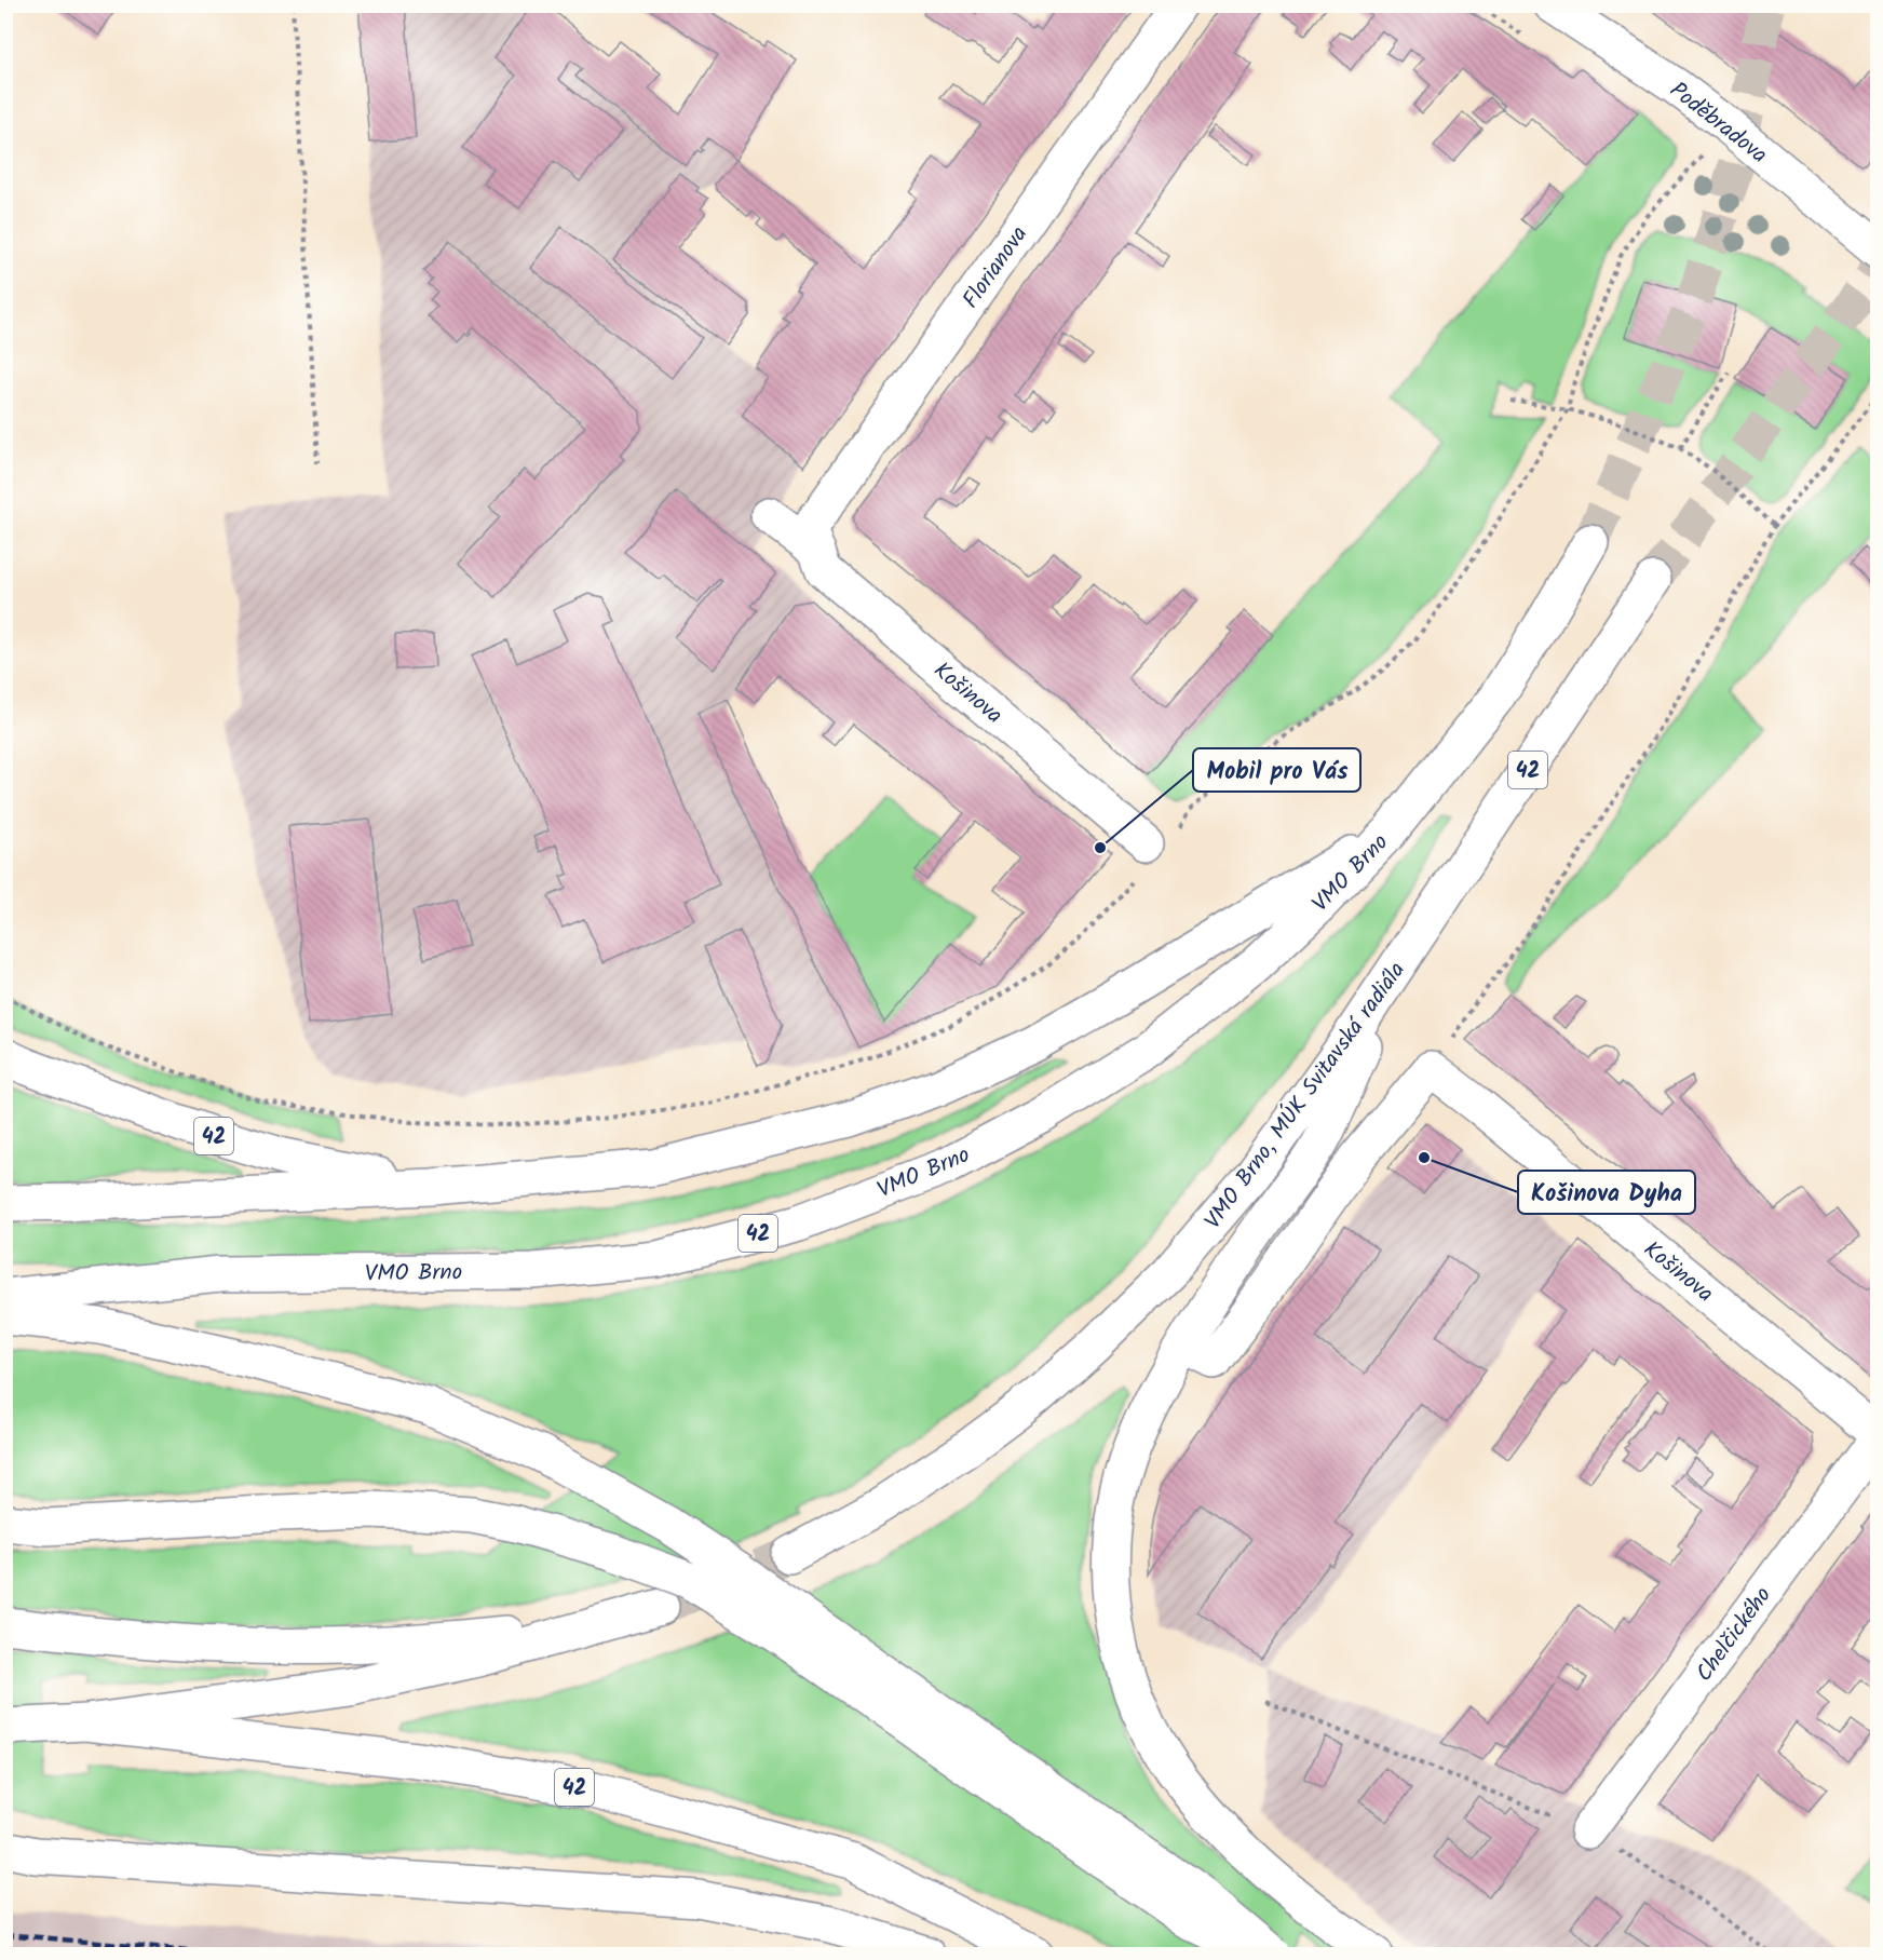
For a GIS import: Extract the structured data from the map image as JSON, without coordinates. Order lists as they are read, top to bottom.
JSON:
{
  "streets": {
    "main road": [
      "Poděbradova",
      "Florianova",
      "Košinova",
      "42",
      "VMO Brno",
      "VMO Brno, MÚK Svitavská radiála",
      "Chelčického"
    ]
  },
  "crossings": [
    ["Florianova", "Košinova"],
    ["Košinova", "Chelčického"],
    ["42", "VMO Brno"],
    ["42", "VMO Brno, MÚK Svitavská radiála"]
  ],
  "places": ["Mobil pro Vás", "Košinova Dyha"]
}
